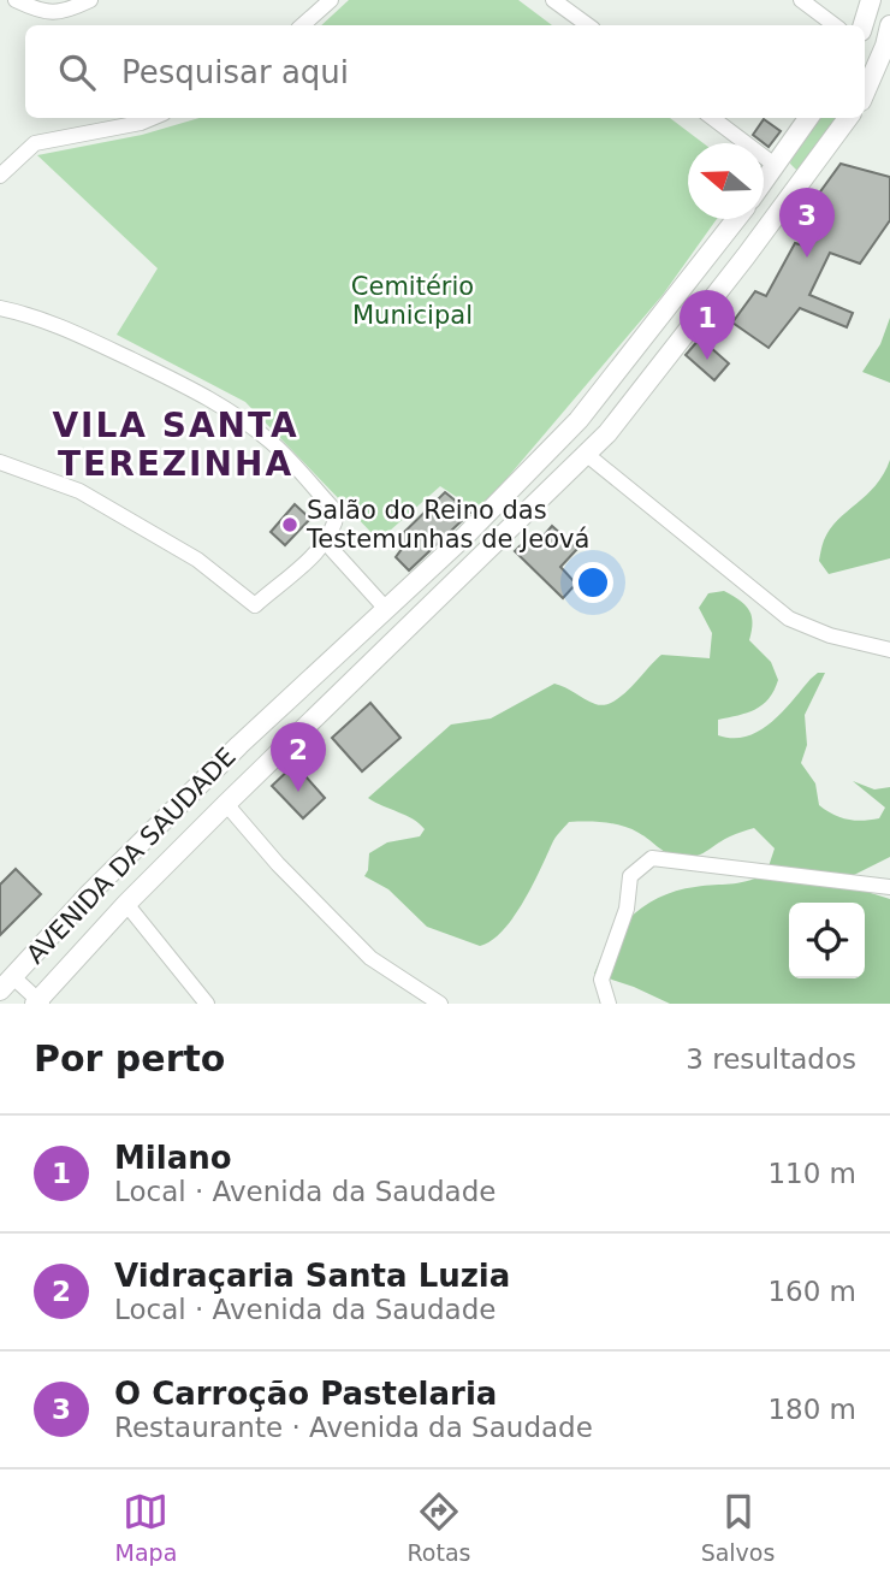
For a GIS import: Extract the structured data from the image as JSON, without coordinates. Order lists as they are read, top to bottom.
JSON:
{
  "streets": {
    "main road": ["AVENIDA DA SAUDADE"]
  },
  "districts": ["VILA SANTA TEREZINHA"],
  "parks": ["Cemitério Municipal"],
  "places": ["Salão do Reino das Testemunhas de Jeová"],
  "north": "left",
  "page": {
    "search": "Pesquisar aqui",
    "pins": ["3", "1", "2"],
    "heading": ["Por perto", "3 resultados"],
    "list": [
      {
        "mark": "1",
        "name": "Milano",
        "note": "Local · Avenida da Saudade",
        "value": "110 m"
      },
      {
        "mark": "2",
        "name": "Vidraçaria Santa Luzia",
        "note": "Local · Avenida da Saudade",
        "value": "160 m"
      },
      {
        "mark": "3",
        "name": "O Carroção Pastelaria",
        "note": "Restaurante · Avenida da Saudade",
        "value": "180 m"
      }
    ],
    "nav": ["Mapa", "Rotas", "Salvos"]
  }
}
